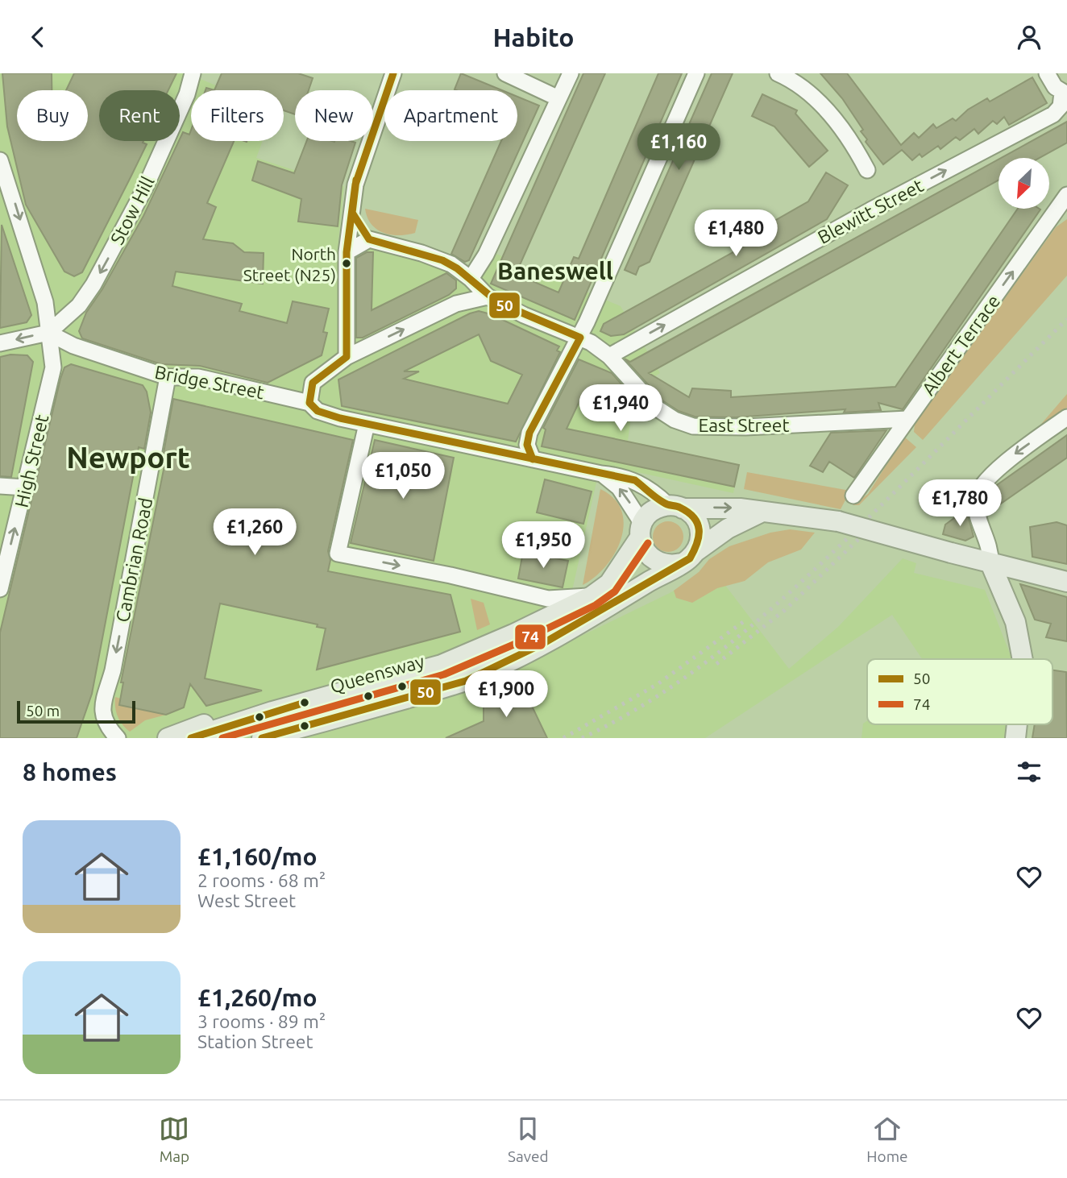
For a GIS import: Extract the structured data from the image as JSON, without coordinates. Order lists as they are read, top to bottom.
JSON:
{
  "streets": {
    "main road": ["Queensway"],
    "street": [
      "Stow Hill",
      "Blewitt Street",
      "Albert Terrace",
      "Bridge Street",
      "East Street",
      "High Street",
      "Cambrian Road"
    ]
  },
  "crossings": [
    ["Stow Hill", "Bridge Street"],
    ["Stow Hill", "High Street"],
    ["Blewitt Street", "East Street"],
    ["Albert Terrace", "East Street"],
    ["Bridge Street", "High Street"],
    ["Bridge Street", "Cambrian Road"]
  ],
  "one_way": [
    "Stow Hill",
    "Blewitt Street",
    "Albert Terrace",
    "Cambrian Road"
  ],
  "districts": ["Baneswell", "Newport"],
  "places": ["North Street (N25)"],
  "lines": ["transit line 50", "transit line 74"],
  "legend": ["50", "74"],
  "scale_bar": "50 m",
  "north": "bottom left",
  "page": {
    "header": "Habito",
    "chip": [
      "Buy",
      "Rent",
      "Filters",
      "New",
      "Apartment"
    ],
    "price": [
      "£1,160",
      "£1,480",
      "£1,940",
      "£1,050",
      "£1,780",
      "£1,260",
      "£1,950",
      "£1,900"
    ],
    "scale": "50 m",
    "heading": "8 homes",
    "list": [
      {
        "name": "£1,160/mo",
        "note": "2 rooms · 68 m² · West Street"
      },
      {
        "name": "£1,260/mo",
        "note": "3 rooms · 89 m² · Station Street"
      }
    ],
    "tabs": ["Map", "Saved", "Home"]
  }
}
